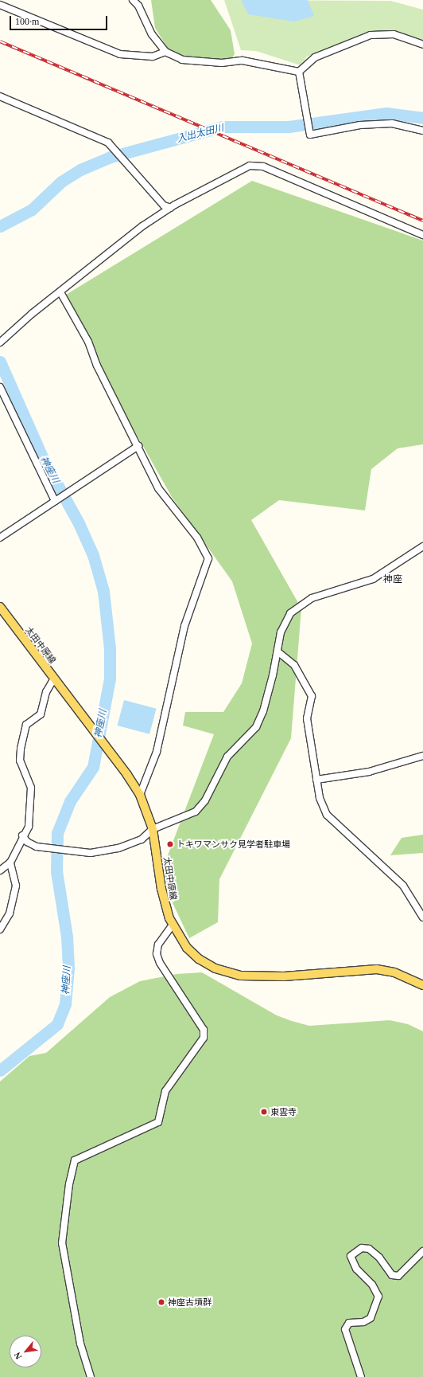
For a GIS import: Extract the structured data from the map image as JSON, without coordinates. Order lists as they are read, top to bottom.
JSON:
{
  "streets": {
    "main road": ["太田中原線"]
  },
  "districts": ["神座"],
  "water": ["入出太田川", "神座川"],
  "places": ["トキワマンサク見学者駐車場", "東雲寺", "神座古墳群"],
  "scale_bar": "100 m",
  "north": "bottom left"
}
